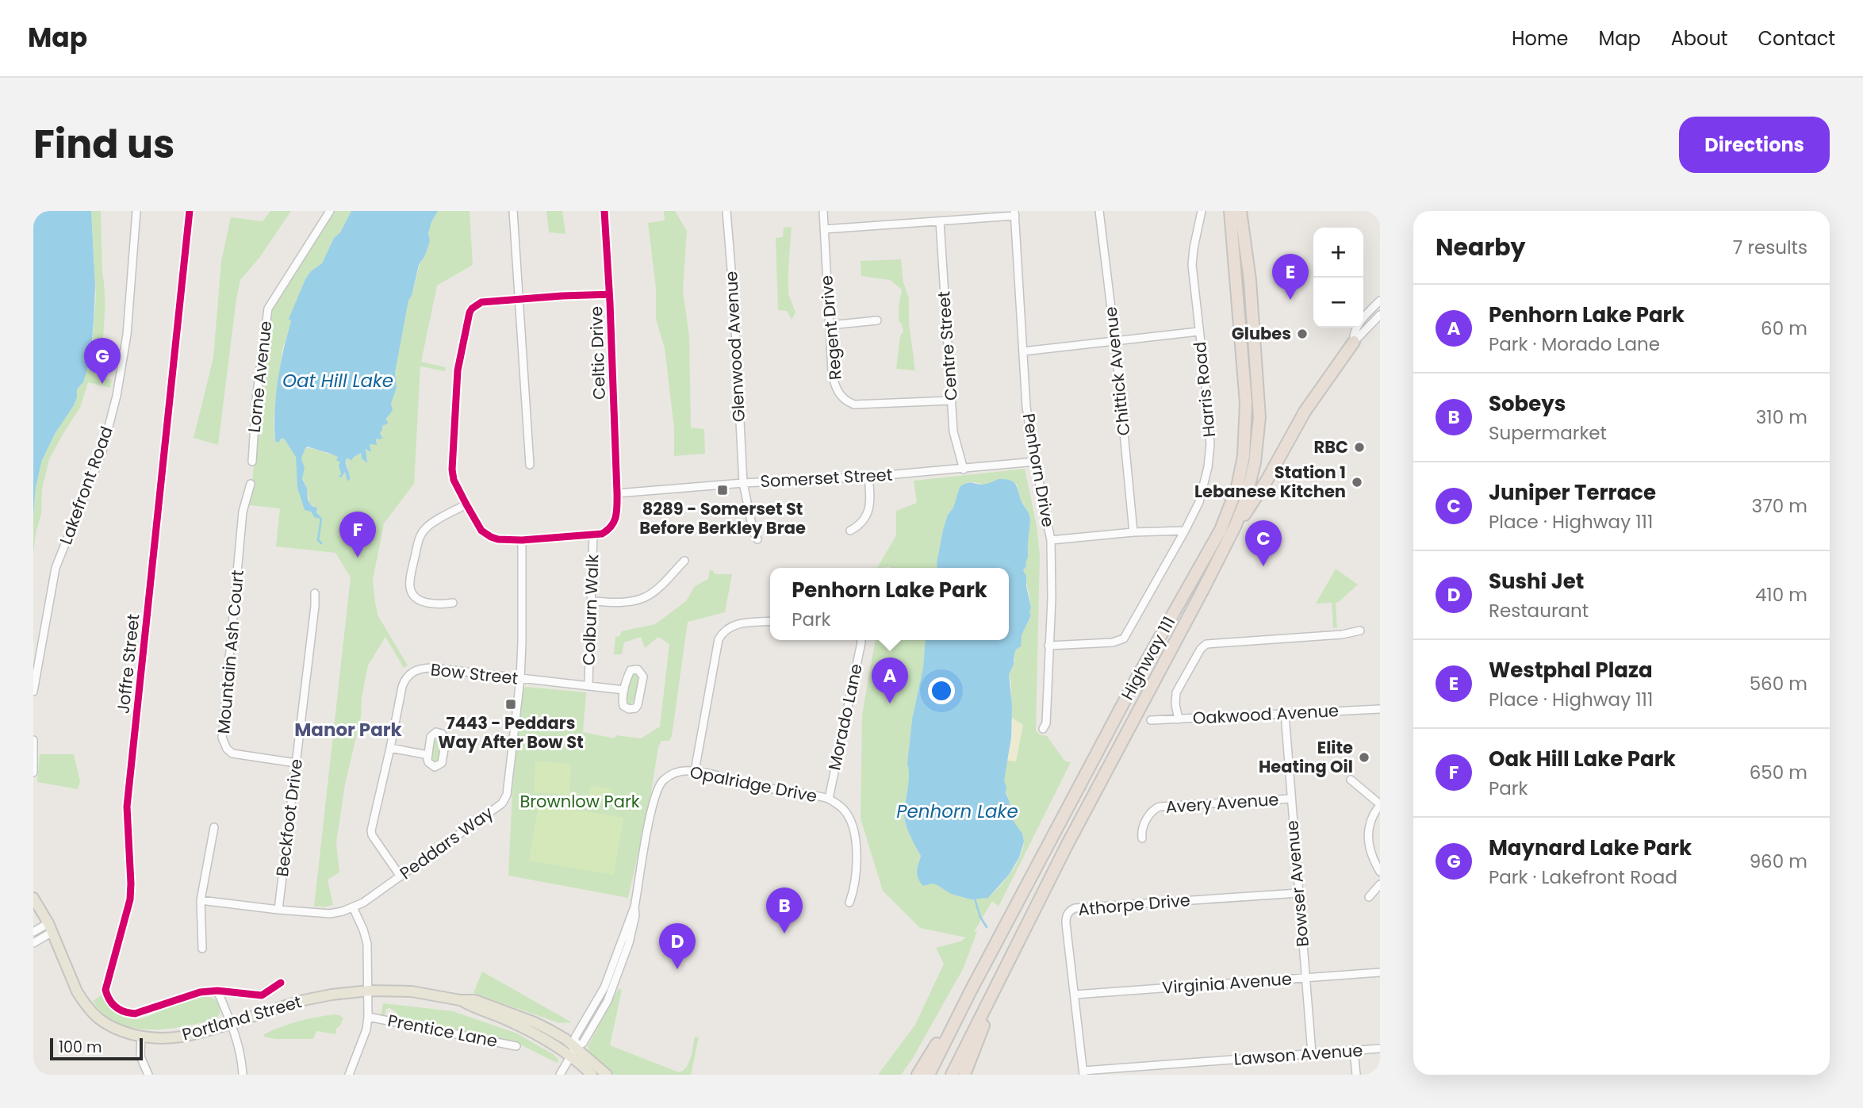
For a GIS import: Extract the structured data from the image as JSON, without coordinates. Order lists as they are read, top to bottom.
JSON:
{
  "streets": {
    "highway": ["Highway 111"],
    "main road": ["Portland Street"],
    "street": [
      "Regent Drive",
      "Centre Street",
      "Glenwood Avenue",
      "Celtic Drive",
      "Chittick Avenue",
      "Lorne Avenue",
      "Harris Road",
      "Penhorn Drive",
      "Somerset Street",
      "Lakefront Road",
      "Colburn Walk",
      "Mountain Ash Court",
      "Joffre Street",
      "Bow Street",
      "Oakwood Avenue",
      "Morado Lane",
      "Opalridge Drive",
      "Avery Avenue",
      "Beckfoot Drive",
      "Peddars Way",
      "Bowser Avenue",
      "Athorpe Drive",
      "Virginia Avenue",
      "Prentice Lane",
      "Lawson Avenue"
    ]
  },
  "crossings": [
    ["Regent Drive", "Centre Street"],
    ["Centre Street", "Somerset Street"],
    ["Glenwood Avenue", "Somerset Street"],
    ["Celtic Drive", "Somerset Street"],
    ["Celtic Drive", "Colburn Walk"],
    ["Harris Road", "Penhorn Drive"],
    ["Penhorn Drive", "Somerset Street"],
    ["Colburn Walk", "Bow Street"],
    ["Mountain Ash Court", "Beckfoot Drive"],
    ["Bow Street", "Peddars Way"],
    ["Oakwood Avenue", "Bowser Avenue"],
    ["Morado Lane", "Opalridge Drive"],
    ["Opalridge Drive", "Portland Street"],
    ["Avery Avenue", "Bowser Avenue"],
    ["Beckfoot Drive", "Peddars Way"],
    ["Bowser Avenue", "Athorpe Drive"],
    ["Bowser Avenue", "Virginia Avenue"],
    ["Bowser Avenue", "Lawson Avenue"],
    ["Athorpe Drive", "Virginia Avenue"],
    ["Athorpe Drive", "Lawson Avenue"]
  ],
  "districts": ["Manor Park"],
  "water": ["Oat Hill Lake", "Penhorn Lake"],
  "parks": ["Brownlow Park"],
  "places": {
    "other": [
      "Glubes",
      "RBC",
      "Station 1 Lebanese Kitchen",
      "Elite Heating Oil"
    ],
    "transit": ["8289 - Somerset St Before Berkley Brae", "7443 - Peddars Way After Bow St"]
  },
  "scale_bar": "100 m",
  "page": {
    "header": "Map",
    "nav": [
      "Home",
      "Map",
      "About",
      "Contact"
    ],
    "title": "Find us",
    "buttons": "Directions",
    "heading": ["Nearby", "7 results"],
    "map_buttons": ["+", "−"],
    "pins": [
      "E",
      "G",
      "F",
      "C",
      "A",
      "B",
      "D"
    ],
    "list": [
      {
        "mark": "A",
        "name": "Penhorn Lake Park",
        "note": "Park · Morado Lane",
        "value": "60 m"
      },
      {
        "mark": "B",
        "name": "Sobeys",
        "note": "Supermarket",
        "value": "310 m"
      },
      {
        "mark": "C",
        "name": "Juniper Terrace",
        "note": "Place · Highway 111",
        "value": "370 m"
      },
      {
        "mark": "D",
        "name": "Sushi Jet",
        "note": "Restaurant",
        "value": "410 m"
      },
      {
        "mark": "E",
        "name": "Westphal Plaza",
        "note": "Place · Highway 111",
        "value": "560 m"
      },
      {
        "mark": "F",
        "name": "Oak Hill Lake Park",
        "note": "Park",
        "value": "650 m"
      },
      {
        "mark": "G",
        "name": "Maynard Lake Park",
        "note": "Park · Lakefront Road",
        "value": "960 m"
      }
    ],
    "popup": ["Penhorn Lake Park", "Park"],
    "scale": "100 m"
  }
}
